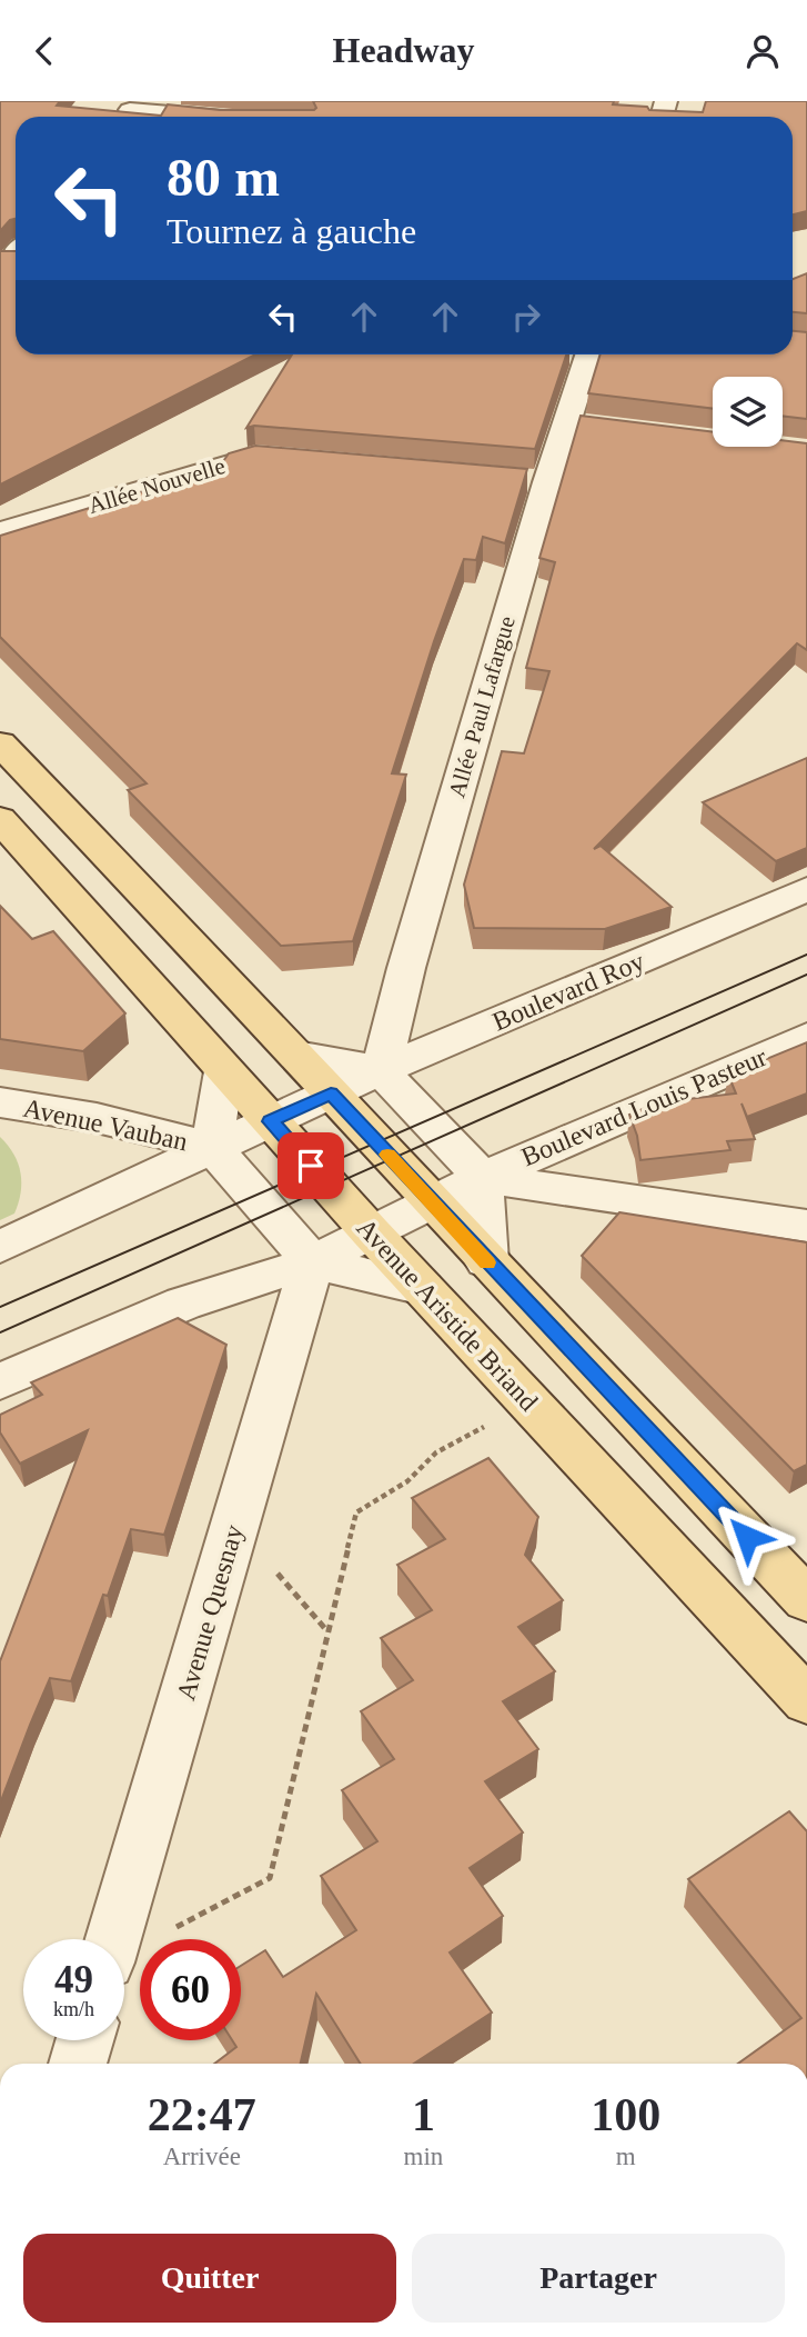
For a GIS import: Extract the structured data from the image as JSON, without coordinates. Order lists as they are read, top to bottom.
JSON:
{
  "streets": {
    "main road": ["Avenue Aristide Briand"],
    "street": [
      "Allée Nouvelle",
      "Allée Paul Lafargue",
      "Boulevard Roy",
      "Boulevard Louis Pasteur",
      "Avenue Vauban",
      "Avenue Quesnay"
    ]
  },
  "crossings": [
    ["Allée Paul Lafargue", "Boulevard Roy"],
    ["Boulevard Roy", "Avenue Vauban"],
    ["Boulevard Roy", "Avenue Aristide Briand"],
    ["Boulevard Louis Pasteur", "Avenue Aristide Briand"],
    ["Boulevard Louis Pasteur", "Avenue Quesnay"]
  ],
  "page": {
    "header": "Headway",
    "turn": ["80 m", "Tournez à gauche"],
    "speed": "49 km/h",
    "limit": "60",
    "eta": [
      "22:47",
      "Arrivée",
      "1",
      "min",
      "100",
      "m"
    ],
    "buttons": ["Quitter", "Partager"]
  }
}
